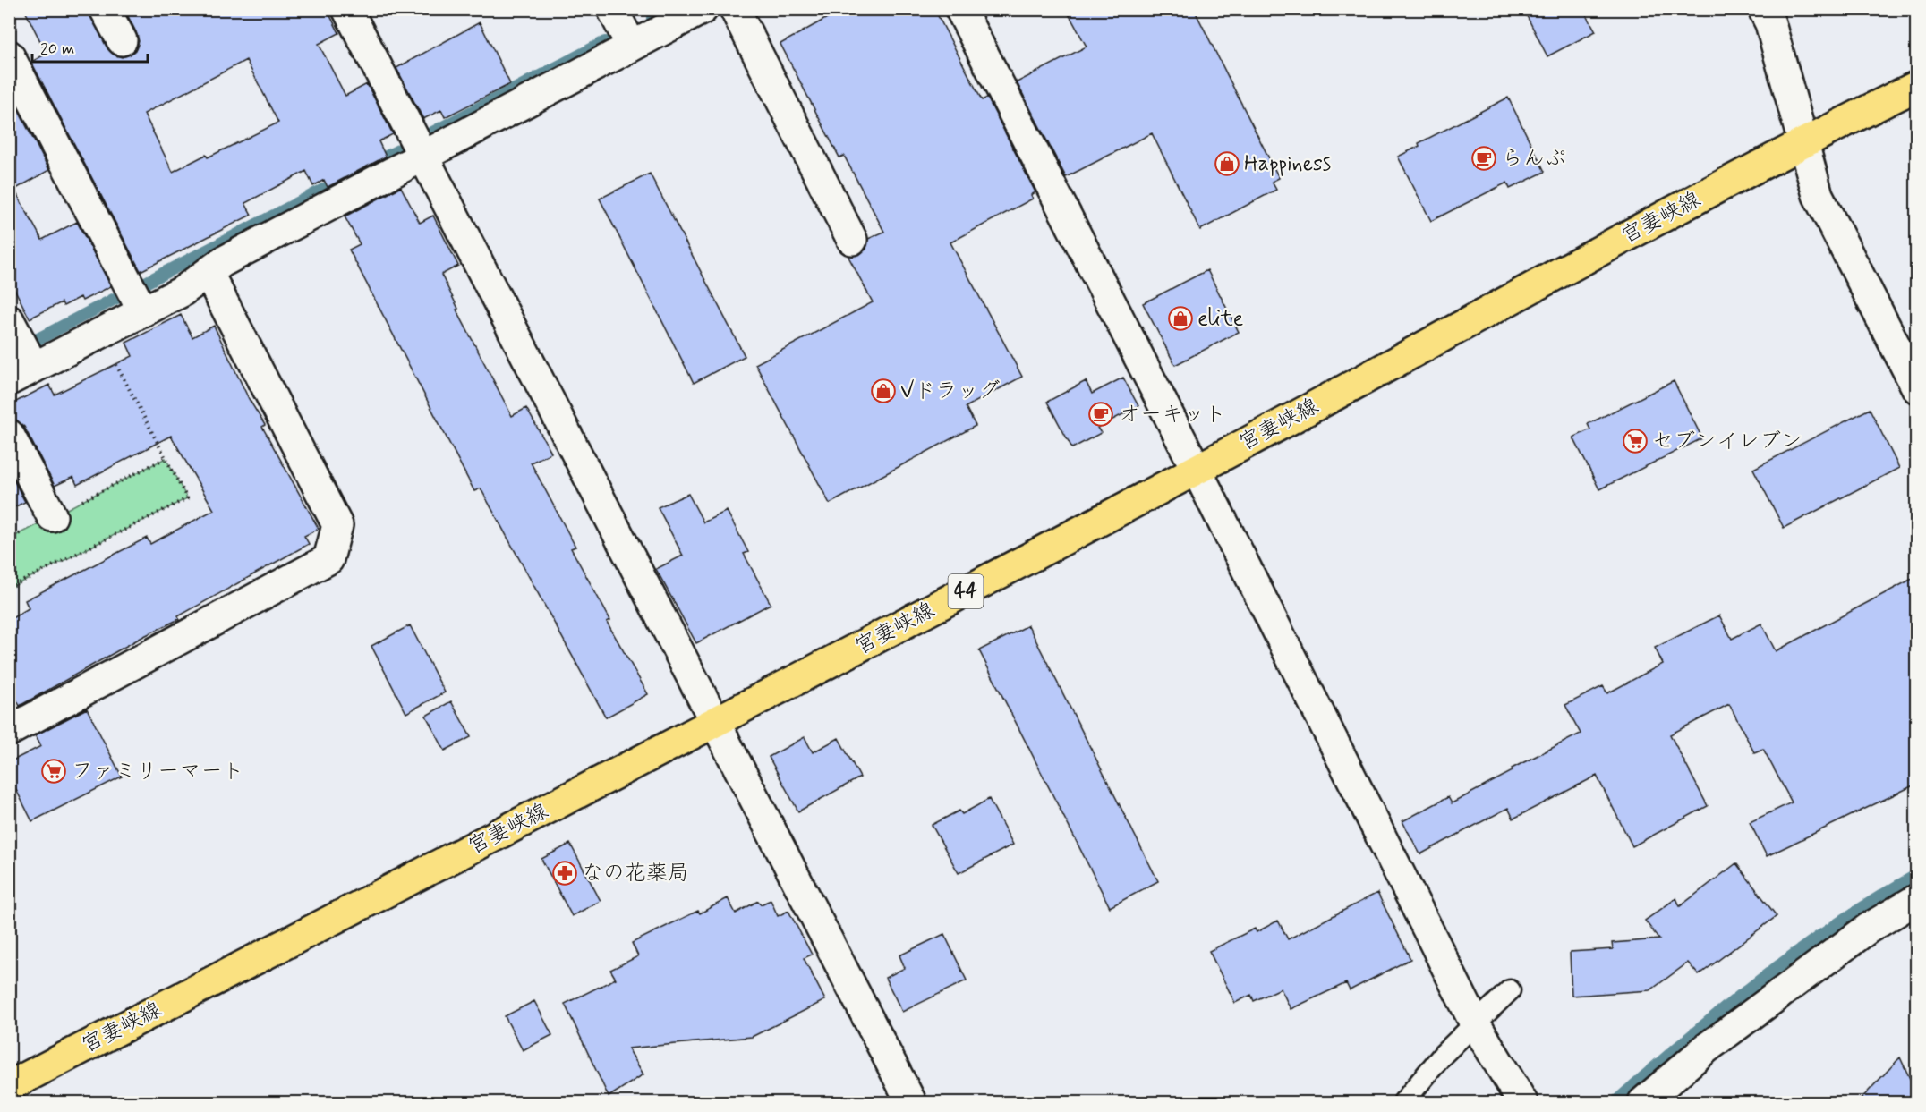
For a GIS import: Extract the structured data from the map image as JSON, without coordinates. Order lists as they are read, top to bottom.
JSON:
{
  "streets": {
    "main road": ["宮妻峡線", "44"]
  },
  "places": {
    "cafe": ["らんぷ", "オーキット"],
    "shop": ["Happiness", "elite", "Vドラッグ"],
    "supermarket": ["セブンイレブン", "ファミリーマート"],
    "pharmacy": ["なの花薬局"]
  },
  "scale_bar": "20 m"
}
